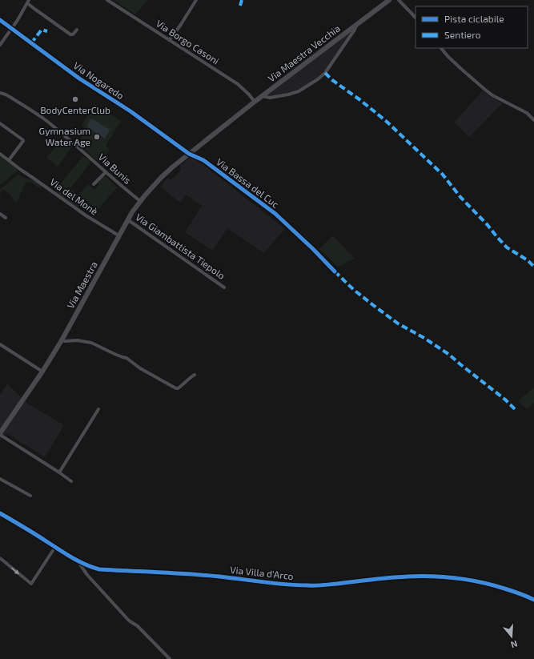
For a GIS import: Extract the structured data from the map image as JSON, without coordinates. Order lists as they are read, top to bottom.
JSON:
{
  "streets": {
    "main road": ["Via Maestra Vecchia", "Via Maestra", "Via Villa d'Arco"],
    "street": [
      "Via Borgo Casoni",
      "Via Nogaredo",
      "Via Bunis",
      "Via Bassa del Cuc",
      "Via del Monè",
      "Via Giambattista Tiepolo"
    ]
  },
  "crossings": [
    ["Via Borgo Casoni", "Via Maestra Vecchia"],
    ["Via Maestra Vecchia", "Via Nogaredo"],
    ["Via Maestra Vecchia", "Via Bassa del Cuc"],
    ["Via Maestra Vecchia", "Via Maestra"],
    ["Via Nogaredo", "Via Bassa del Cuc"],
    ["Via Nogaredo", "Via Maestra"],
    ["Via Bunis", "Via Maestra"],
    ["Via Bassa del Cuc", "Via Maestra"],
    ["Via del Monè", "Via Maestra"],
    ["Via Giambattista Tiepolo", "Via Maestra"]
  ],
  "places": ["BodyCenterClub", "Gymnasium Water Age"],
  "legend": ["Pista ciclabile", "Sentiero"],
  "north": "bottom"
}
